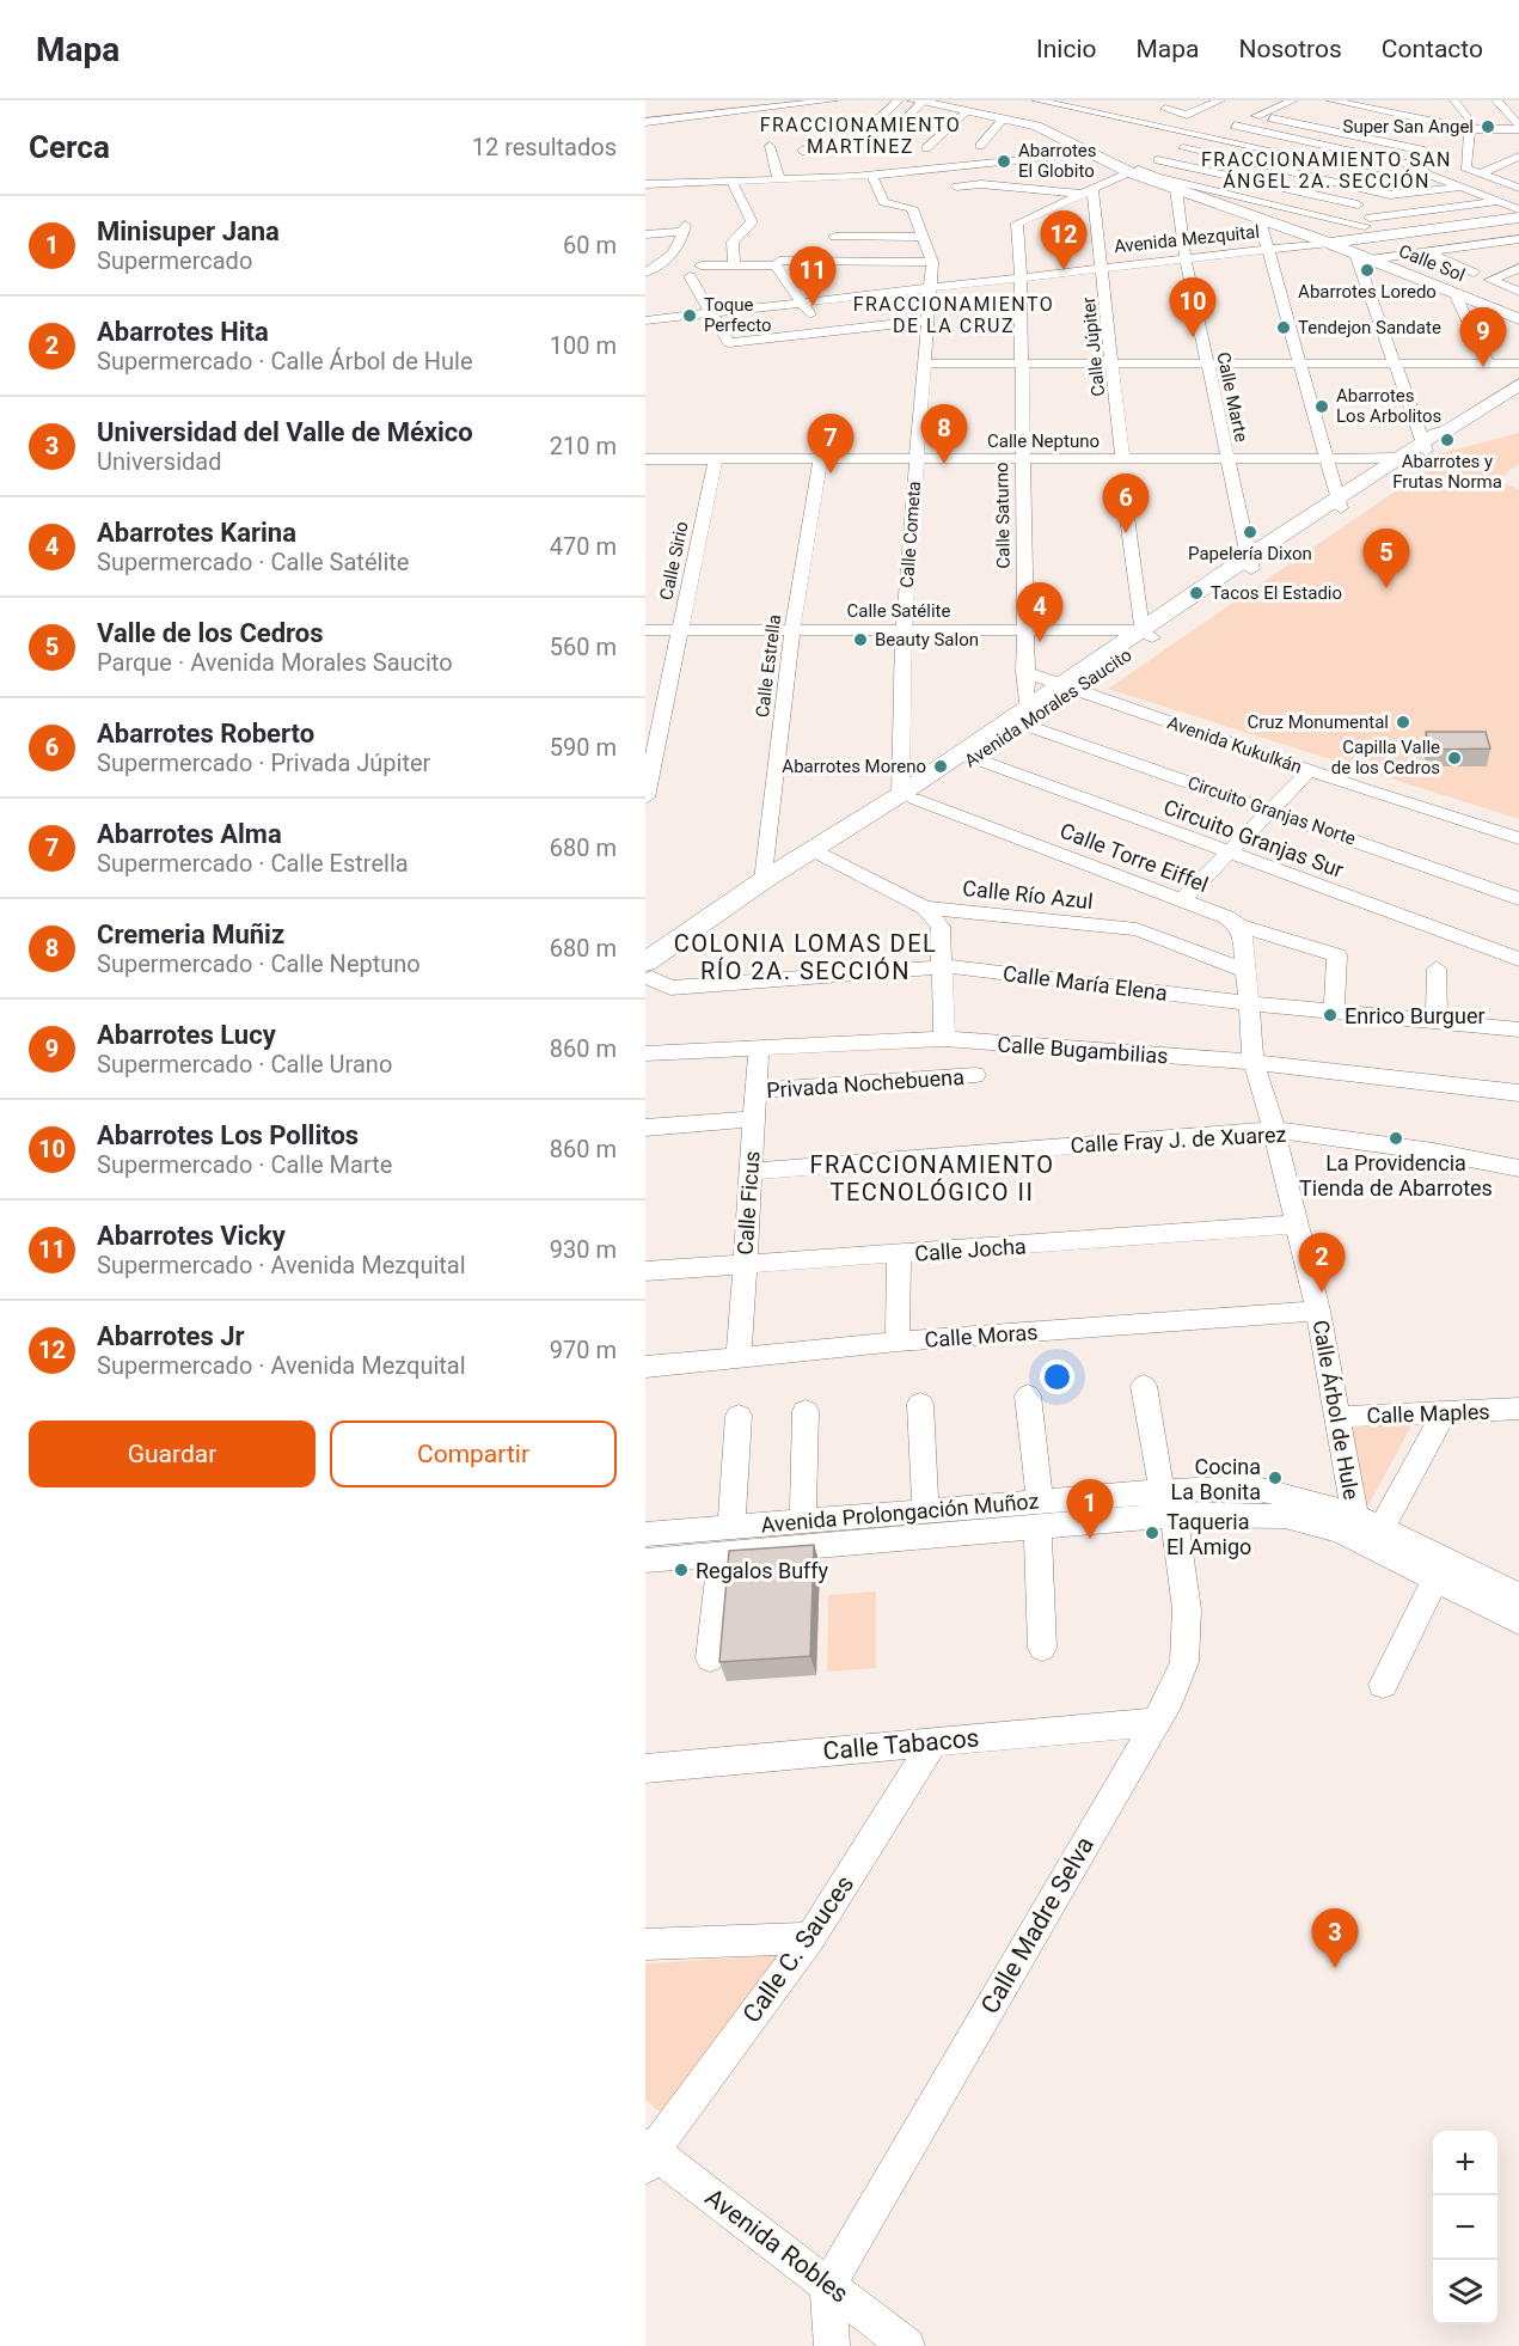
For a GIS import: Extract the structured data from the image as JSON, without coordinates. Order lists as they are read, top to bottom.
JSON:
{
  "streets": {
    "main road": ["Avenida Mezquital", "Calle Sol", "Avenida Morales Saucito"],
    "street": [
      "Calle Júpiter",
      "Calle Marte",
      "Calle Neptuno",
      "Calle Saturno",
      "Calle Cometa",
      "Calle Sirio",
      "Calle Satélite",
      "Calle Estrella",
      "Avenida Kukulkán",
      "Circuito Granjas Norte",
      "Circuito Granjas Sur",
      "Calle Torre Eiffel",
      "Calle Río Azul",
      "Calle María Elena",
      "Calle Bugambilias",
      "Privada Nochebuena",
      "Calle Fray J. de Xuarez",
      "Calle Ficus",
      "Calle Jocha",
      "Calle Moras",
      "Calle Árbol de Hule",
      "Calle Maples",
      "Avenida Prolongación Muñoz",
      "Calle Tabacos",
      "Calle Madre Selva",
      "Calle C. Sauces",
      "Avenida Robles"
    ]
  },
  "crossings": [
    ["Avenida Mezquital", "Calle Sol"],
    ["Avenida Mezquital", "Calle Júpiter"],
    ["Avenida Mezquital", "Calle Marte"],
    ["Avenida Mezquital", "Calle Saturno"],
    ["Avenida Mezquital", "Calle Cometa"],
    ["Calle Sol", "Calle Marte"],
    ["Calle Sol", "Calle Saturno"],
    ["Calle Júpiter", "Calle Neptuno"],
    ["Calle Júpiter", "Calle Saturno"],
    ["Calle Marte", "Calle Neptuno"],
    ["Calle Marte", "Avenida Morales Saucito"],
    ["Calle Neptuno", "Calle Saturno"],
    ["Calle Neptuno", "Calle Cometa"],
    ["Calle Neptuno", "Calle Sirio"],
    ["Calle Neptuno", "Calle Estrella"],
    ["Calle Neptuno", "Avenida Morales Saucito"],
    ["Calle Saturno", "Calle Satélite"],
    ["Calle Saturno", "Avenida Morales Saucito"],
    ["Calle Saturno", "Circuito Granjas Norte"],
    ["Calle Cometa", "Calle Satélite"],
    ["Calle Cometa", "Avenida Morales Saucito"],
    ["Calle Cometa", "Calle Torre Eiffel"],
    ["Calle Sirio", "Calle Satélite"],
    ["Calle Satélite", "Calle Estrella"],
    ["Calle Satélite", "Avenida Morales Saucito"],
    ["Calle Estrella", "Avenida Morales Saucito"],
    ["Avenida Morales Saucito", "Avenida Kukulkán"],
    ["Avenida Morales Saucito", "Circuito Granjas Norte"],
    ["Avenida Morales Saucito", "Circuito Granjas Sur"],
    ["Avenida Morales Saucito", "Calle Torre Eiffel"],
    ["Avenida Morales Saucito", "Calle Río Azul"],
    ["Avenida Morales Saucito", "Calle María Elena"],
    ["Calle Torre Eiffel", "Calle María Elena"],
    ["Calle Torre Eiffel", "Calle Árbol de Hule"],
    ["Calle Río Azul", "Calle Árbol de Hule"],
    ["Calle María Elena", "Calle Árbol de Hule"],
    ["Calle Bugambilias", "Calle Ficus"],
    ["Calle Bugambilias", "Calle Árbol de Hule"],
    ["Privada Nochebuena", "Calle Ficus"],
    ["Calle Fray J. de Xuarez", "Calle Ficus"],
    ["Calle Fray J. de Xuarez", "Calle Árbol de Hule"],
    ["Calle Ficus", "Calle Jocha"],
    ["Calle Ficus", "Calle Moras"],
    ["Calle Jocha", "Calle Árbol de Hule"],
    ["Calle Moras", "Calle Árbol de Hule"],
    ["Calle Árbol de Hule", "Calle Maples"],
    ["Calle Árbol de Hule", "Avenida Prolongación Muñoz"],
    ["Avenida Prolongación Muñoz", "Calle Madre Selva"],
    ["Calle Tabacos", "Calle Madre Selva"],
    ["Calle Tabacos", "Calle C. Sauces"],
    ["Calle Madre Selva", "Avenida Robles"],
    ["Calle C. Sauces", "Avenida Robles"]
  ],
  "districts": [
    "FRACCIONAMIENTO MARTÍNEZ",
    "FRACCIONAMIENTO SAN ÁNGEL 2A. SECCIÓN",
    "FRACCIONAMIENTO DE LA CRUZ",
    "COLONIA LOMAS DEL RÍO 2A. SECCIÓN",
    "FRACCIONAMIENTO TECNOLÓGICO II"
  ],
  "places": [
    "Super San Angel",
    "Abarrotes El Globito",
    "Abarrotes Loredo",
    "Toque Perfecto",
    "Tendejon Sandate",
    "Abarrotes Los Arbolitos",
    "Abarrotes y Frutas Norma",
    "Papelería Dixon",
    "Tacos El Estadio",
    "Beauty Salon",
    "Cruz Monumental",
    "Capilla Valle de los Cedros",
    "Abarrotes Moreno",
    "Enrico Burguer",
    "La Providencia Tienda de Abarrotes",
    "Cocina La Bonita",
    "Taqueria El Amigo",
    "Regalos Buffy"
  ],
  "page": {
    "header": "Mapa",
    "nav": [
      "Inicio",
      "Mapa",
      "Nosotros",
      "Contacto"
    ],
    "heading": ["Cerca", "12 resultados"],
    "list": [
      {
        "mark": "1",
        "name": "Minisuper Jana",
        "note": "Supermercado",
        "value": "60 m"
      },
      {
        "mark": "2",
        "name": "Abarrotes Hita",
        "note": "Supermercado · Calle Árbol de Hule",
        "value": "100 m"
      },
      {
        "mark": "3",
        "name": "Universidad del Valle de México",
        "note": "Universidad",
        "value": "210 m"
      },
      {
        "mark": "4",
        "name": "Abarrotes Karina",
        "note": "Supermercado · Calle Satélite",
        "value": "470 m"
      },
      {
        "mark": "5",
        "name": "Valle de los Cedros",
        "note": "Parque · Avenida Morales Saucito",
        "value": "560 m"
      },
      {
        "mark": "6",
        "name": "Abarrotes Roberto",
        "note": "Supermercado · Privada Júpiter",
        "value": "590 m"
      },
      {
        "mark": "7",
        "name": "Abarrotes Alma",
        "note": "Supermercado · Calle Estrella",
        "value": "680 m"
      },
      {
        "mark": "8",
        "name": "Cremeria Muñiz",
        "note": "Supermercado · Calle Neptuno",
        "value": "680 m"
      },
      {
        "mark": "9",
        "name": "Abarrotes Lucy",
        "note": "Supermercado · Calle Urano",
        "value": "860 m"
      },
      {
        "mark": "10",
        "name": "Abarrotes Los Pollitos",
        "note": "Supermercado · Calle Marte",
        "value": "860 m"
      },
      {
        "mark": "11",
        "name": "Abarrotes Vicky",
        "note": "Supermercado · Avenida Mezquital",
        "value": "930 m"
      },
      {
        "mark": "12",
        "name": "Abarrotes Jr",
        "note": "Supermercado · Avenida Mezquital",
        "value": "970 m"
      }
    ],
    "pins": [
      "12",
      "11",
      "10",
      "9",
      "8",
      "7",
      "6",
      "5",
      "4",
      "2",
      "1",
      "3"
    ],
    "buttons": ["Guardar", "Compartir"],
    "map_buttons": ["+", "−"]
  }
}
